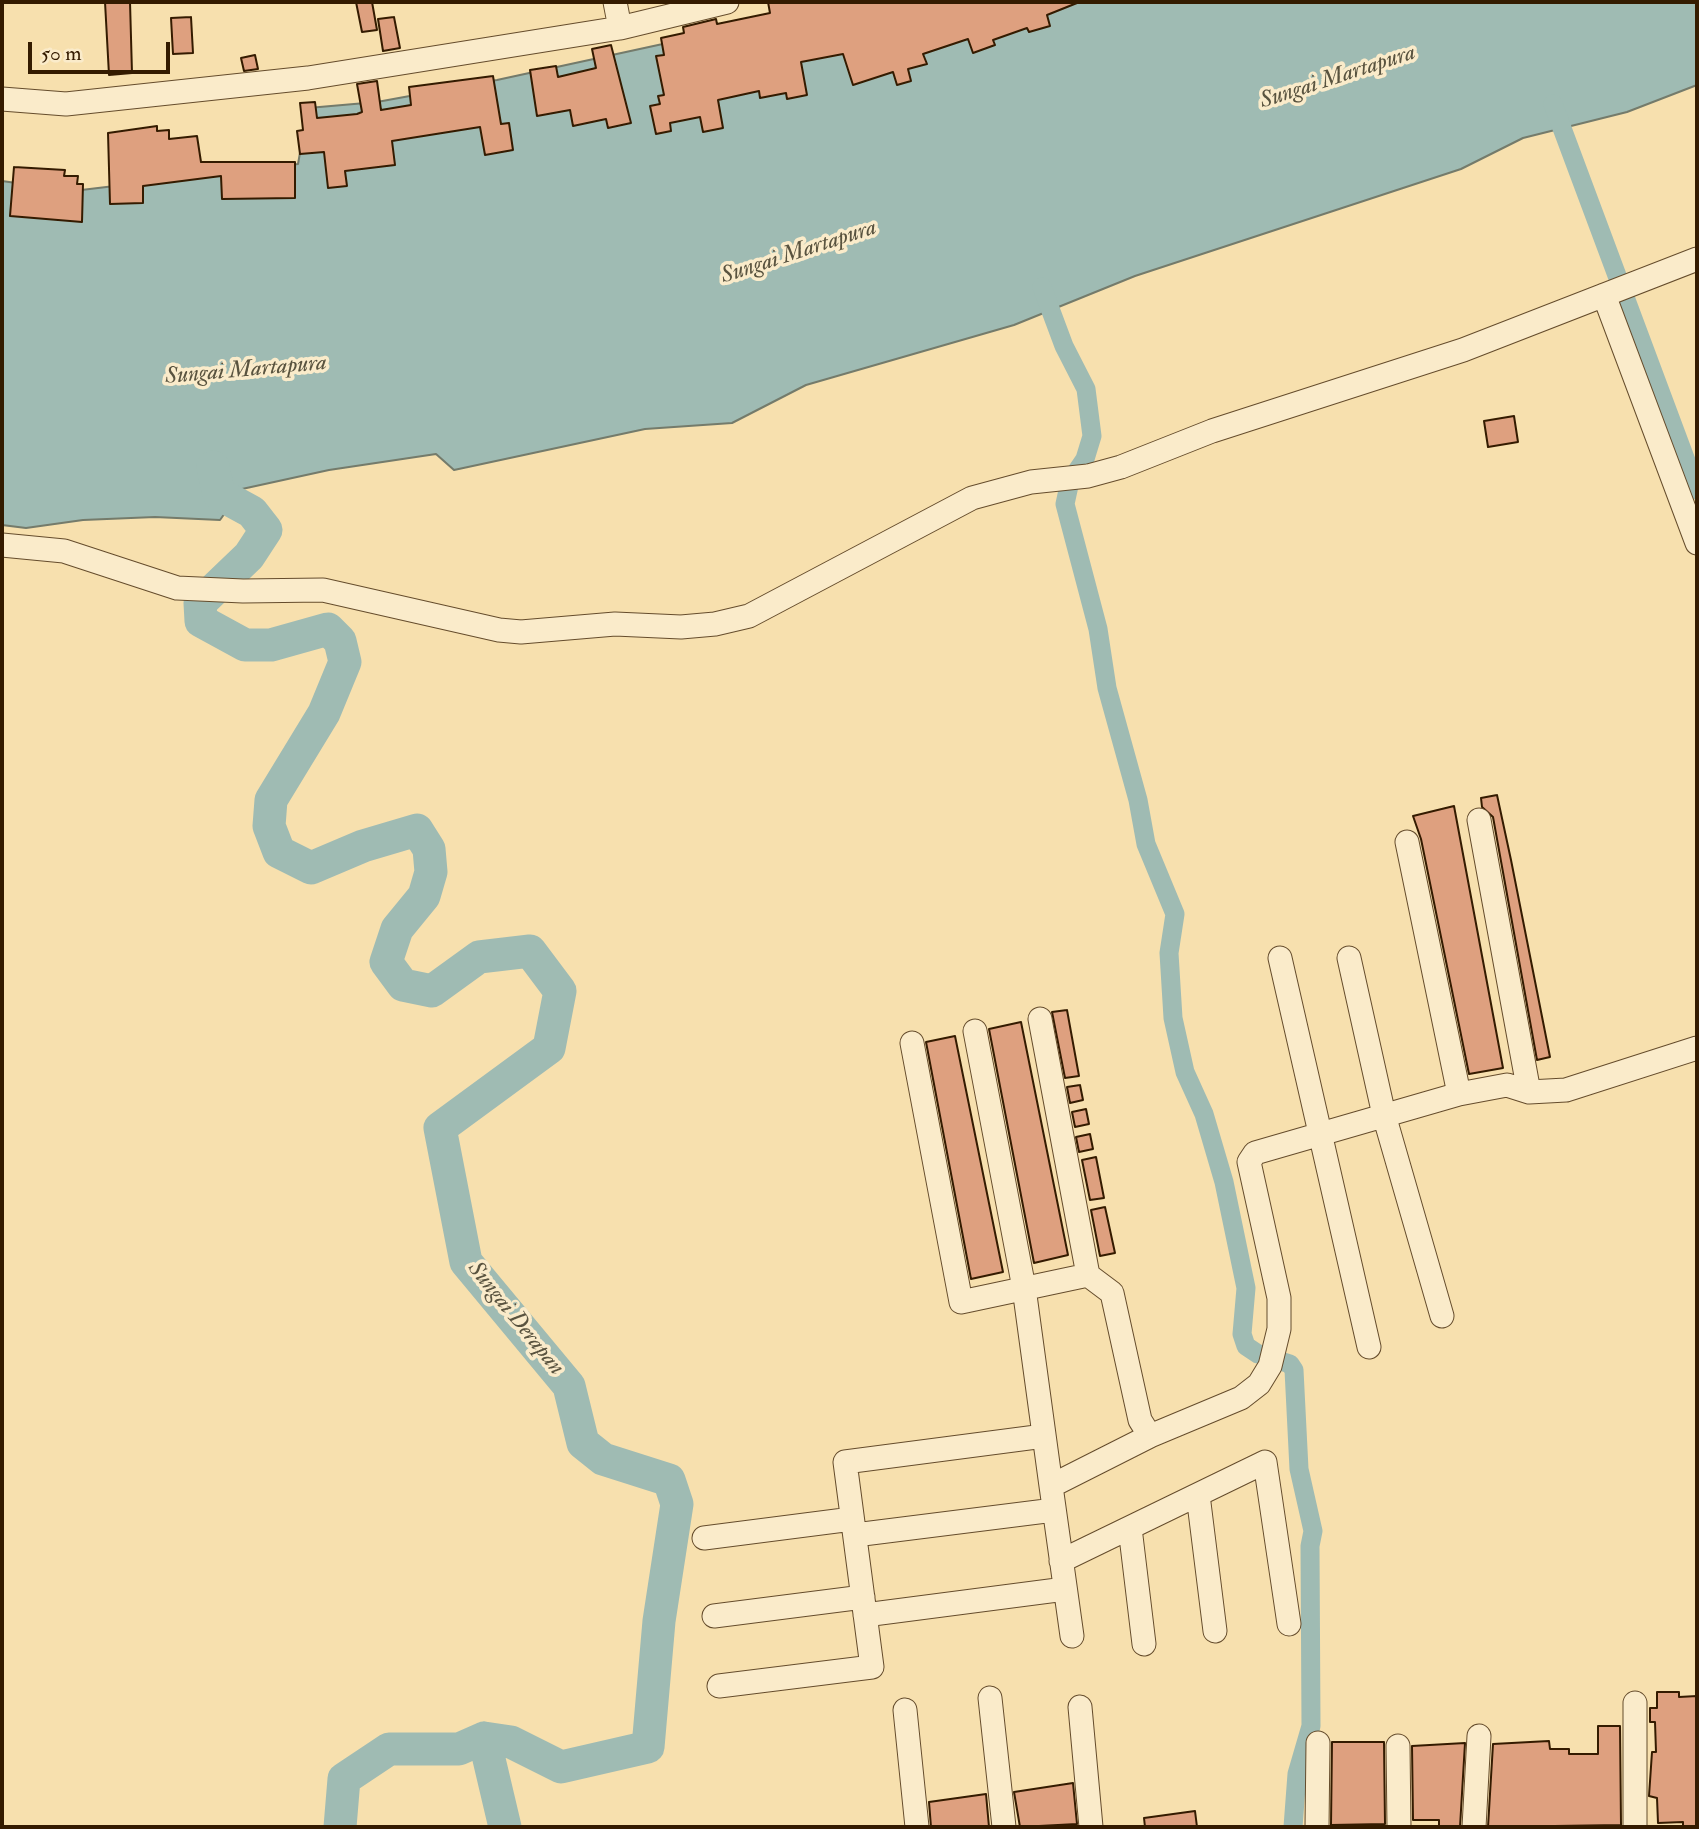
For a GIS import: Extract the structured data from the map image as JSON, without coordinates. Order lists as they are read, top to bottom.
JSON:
{
  "water": ["Sungai Martapura", "Sungai Derapan"],
  "scale_bar": "50 m"
}
